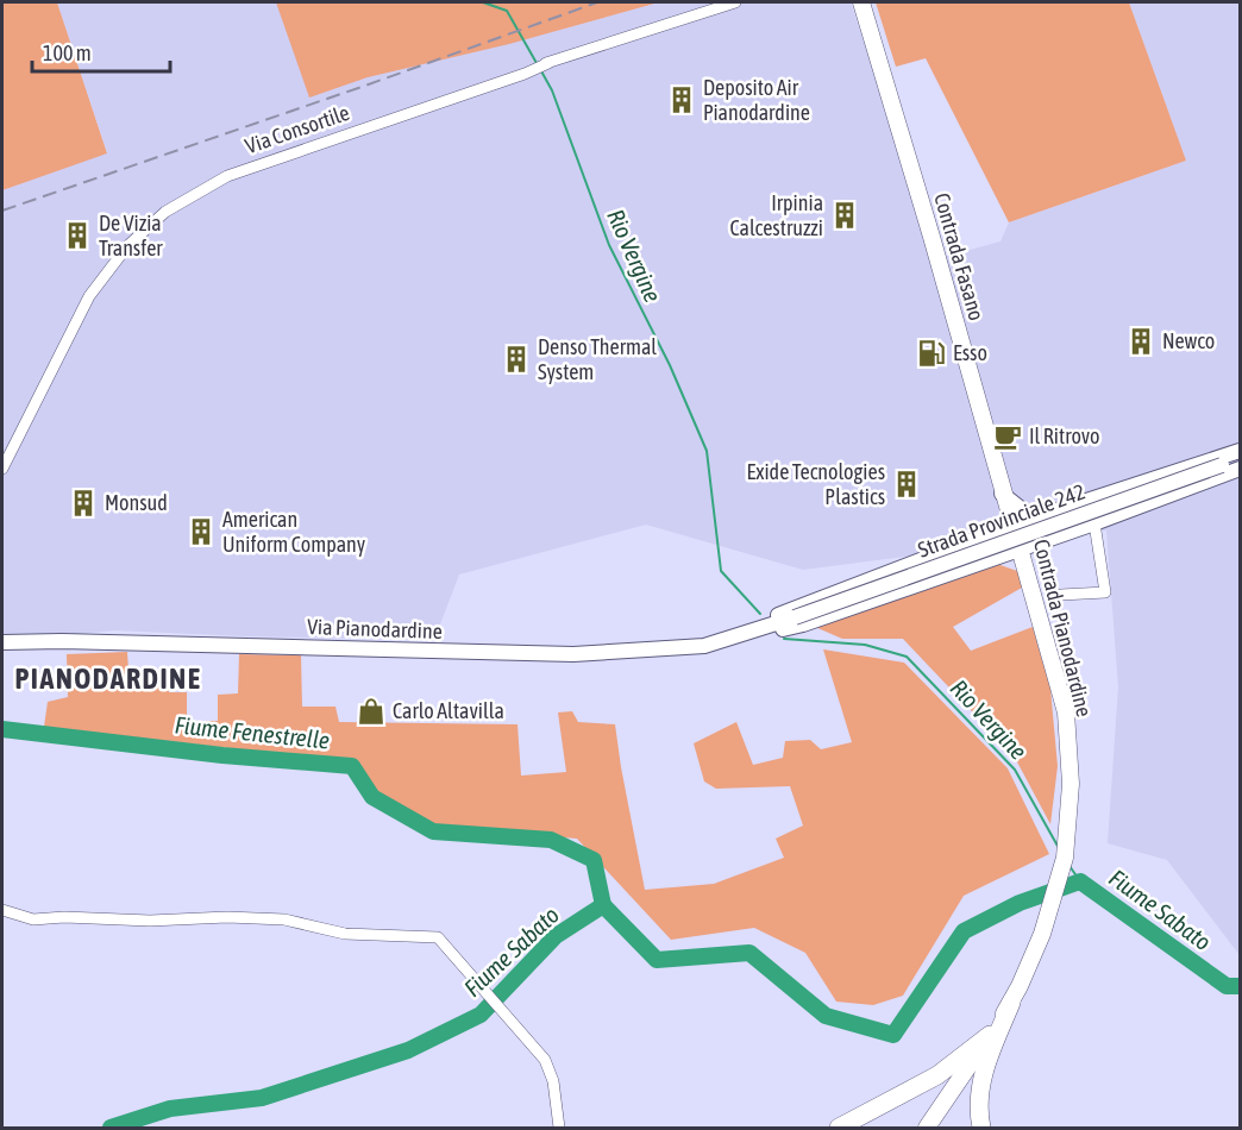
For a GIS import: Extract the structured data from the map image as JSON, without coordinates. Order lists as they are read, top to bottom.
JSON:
{
  "streets": {
    "main road": ["Contrada Fasano", "Contrada Pianodardine"],
    "street": ["Via Consortile", "Strada Provinciale 242", "Via Pianodardine"]
  },
  "crossings": [
    ["Contrada Fasano", "Contrada Pianodardine"],
    ["Strada Provinciale 242", "Via Pianodardine"]
  ],
  "districts": ["PIANODARDINE"],
  "water": ["Rio Vergine", "Fiume Fenestrelle", "Fiume Sabato"],
  "places": {
    "building": [
      "Deposito Air Pianodardine",
      "Irpinia Calcestruzzi",
      "De Vizia Transfer",
      "Newco",
      "Denso Thermal System",
      "Exide Tecnologies Plastics",
      "Monsud",
      "American Uniform Company"
    ],
    "fuel station": ["Esso"],
    "cafe": ["Il Ritrovo"],
    "shop": ["Carlo Altavilla"]
  },
  "scale_bar": "100 m"
}
